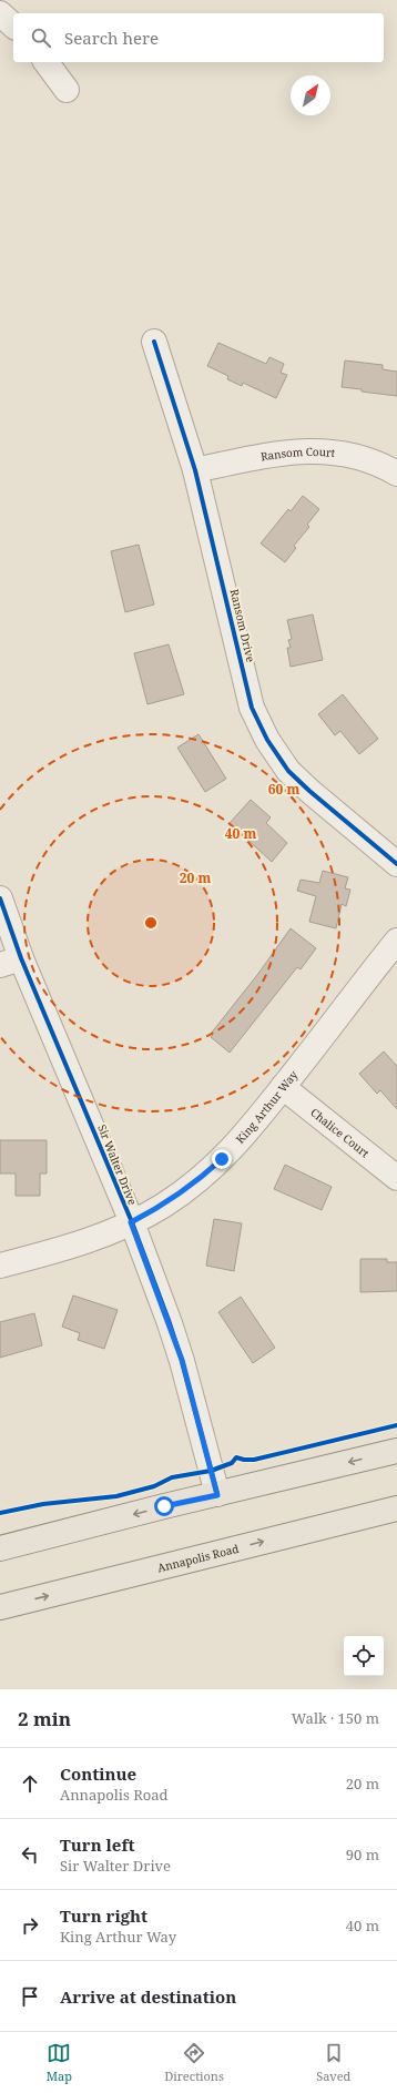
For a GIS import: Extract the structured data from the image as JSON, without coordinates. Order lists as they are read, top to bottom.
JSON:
{
  "streets": {
    "main road": ["Annapolis Road"],
    "street": [
      "Ransom Court",
      "Ransom Drive",
      "King Arthur Way",
      "Chalice Court",
      "Sir Walter Drive"
    ]
  },
  "crossings": [
    ["Ransom Court", "Ransom Drive"],
    ["King Arthur Way", "Chalice Court"],
    ["King Arthur Way", "Sir Walter Drive"]
  ],
  "north": "top right",
  "page": {
    "search": "Search here",
    "heading": ["2 min", "Walk · 150 m"],
    "list": [
      ["Continue", "Annapolis Road", "20 m"],
      ["Turn left", "Sir Walter Drive", "90 m"],
      ["Turn right", "King Arthur Way", "40 m"],
      "Arrive at destination"
    ],
    "nav": ["Map", "Directions", "Saved"]
  },
  "rings": ["60 m", "40 m", "20 m"]
}
